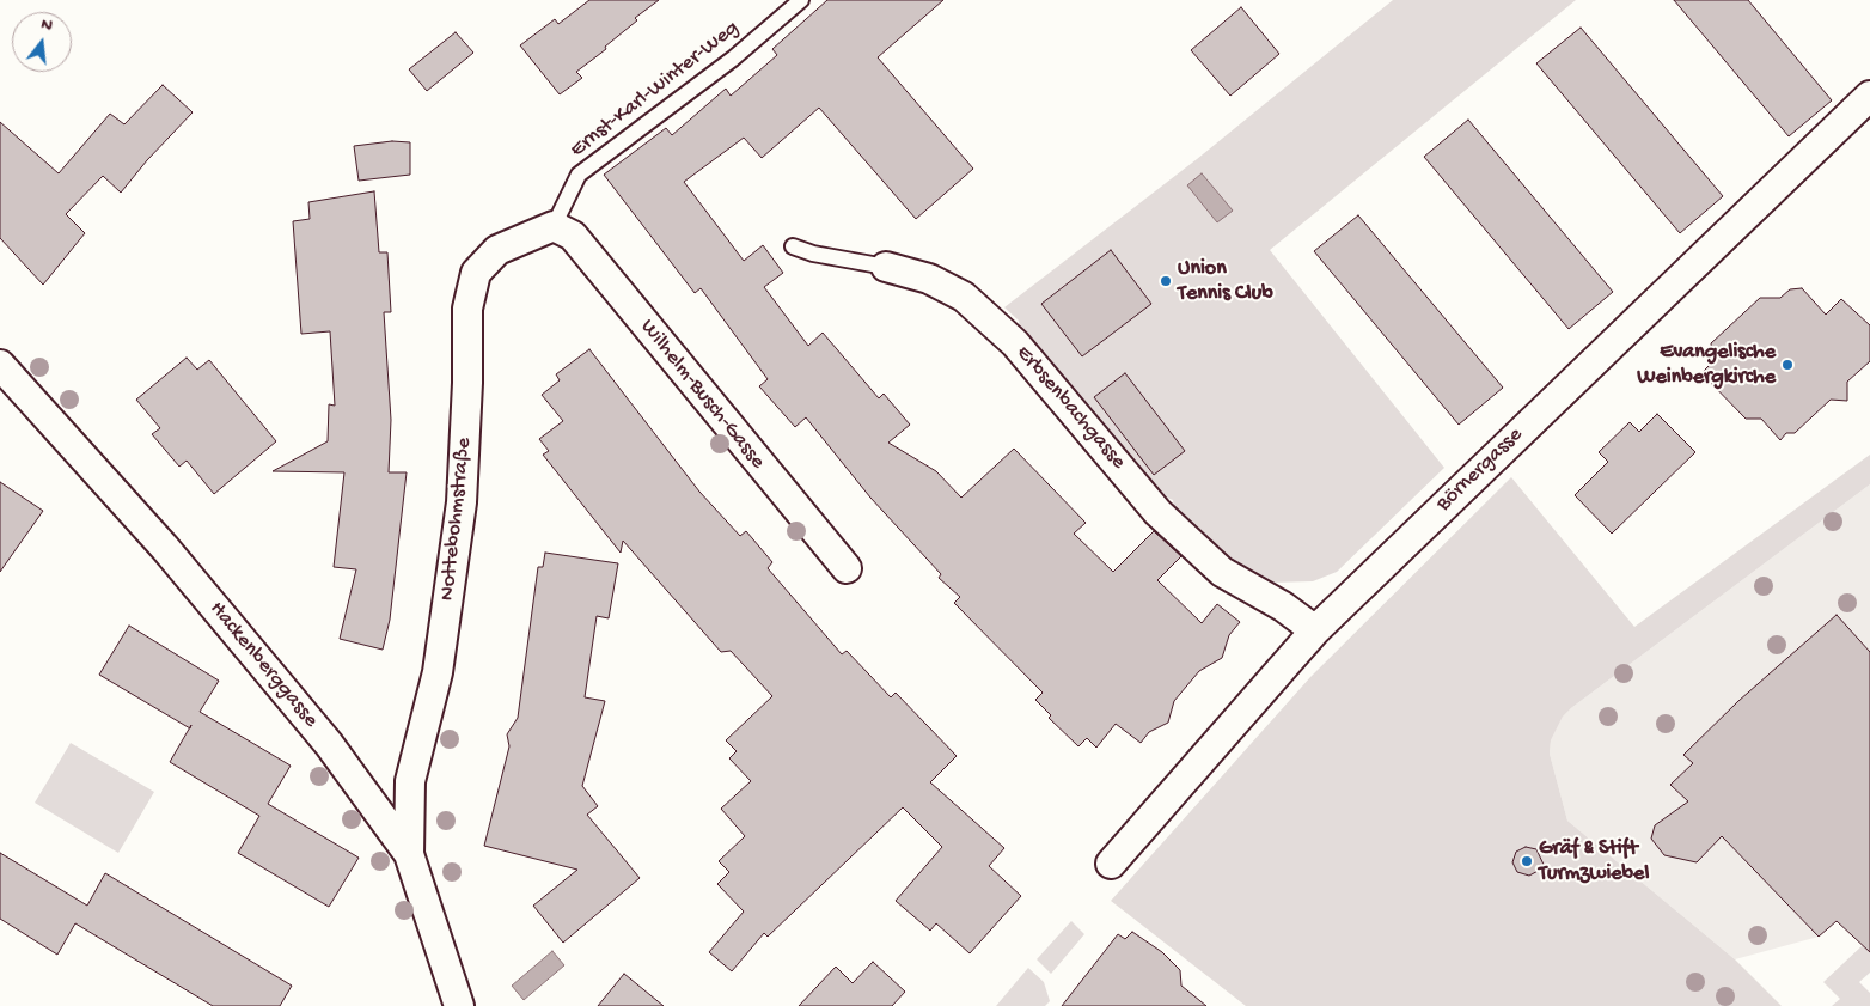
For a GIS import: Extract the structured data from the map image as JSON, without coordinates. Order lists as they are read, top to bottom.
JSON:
{
  "streets": {
    "street": [
      "Wilhelm-Busch-Gasse",
      "Erbsenbachgasse",
      "Börnergasse",
      "Nottebohmstraße",
      "Hackenberggasse"
    ],
    "lane": ["Ernst-Karl-Winter-Weg"]
  },
  "crossings": [
    ["Ernst-Karl-Winter-Weg", "Wilhelm-Busch-Gasse"],
    ["Ernst-Karl-Winter-Weg", "Nottebohmstraße"],
    ["Wilhelm-Busch-Gasse", "Nottebohmstraße"],
    ["Erbsenbachgasse", "Börnergasse"],
    ["Nottebohmstraße", "Hackenberggasse"]
  ],
  "places": ["Union Tennis Club", "Evangelische Weinbergkirche", "Gräf & Stift Turmzwiebel"],
  "north": "top"
}
